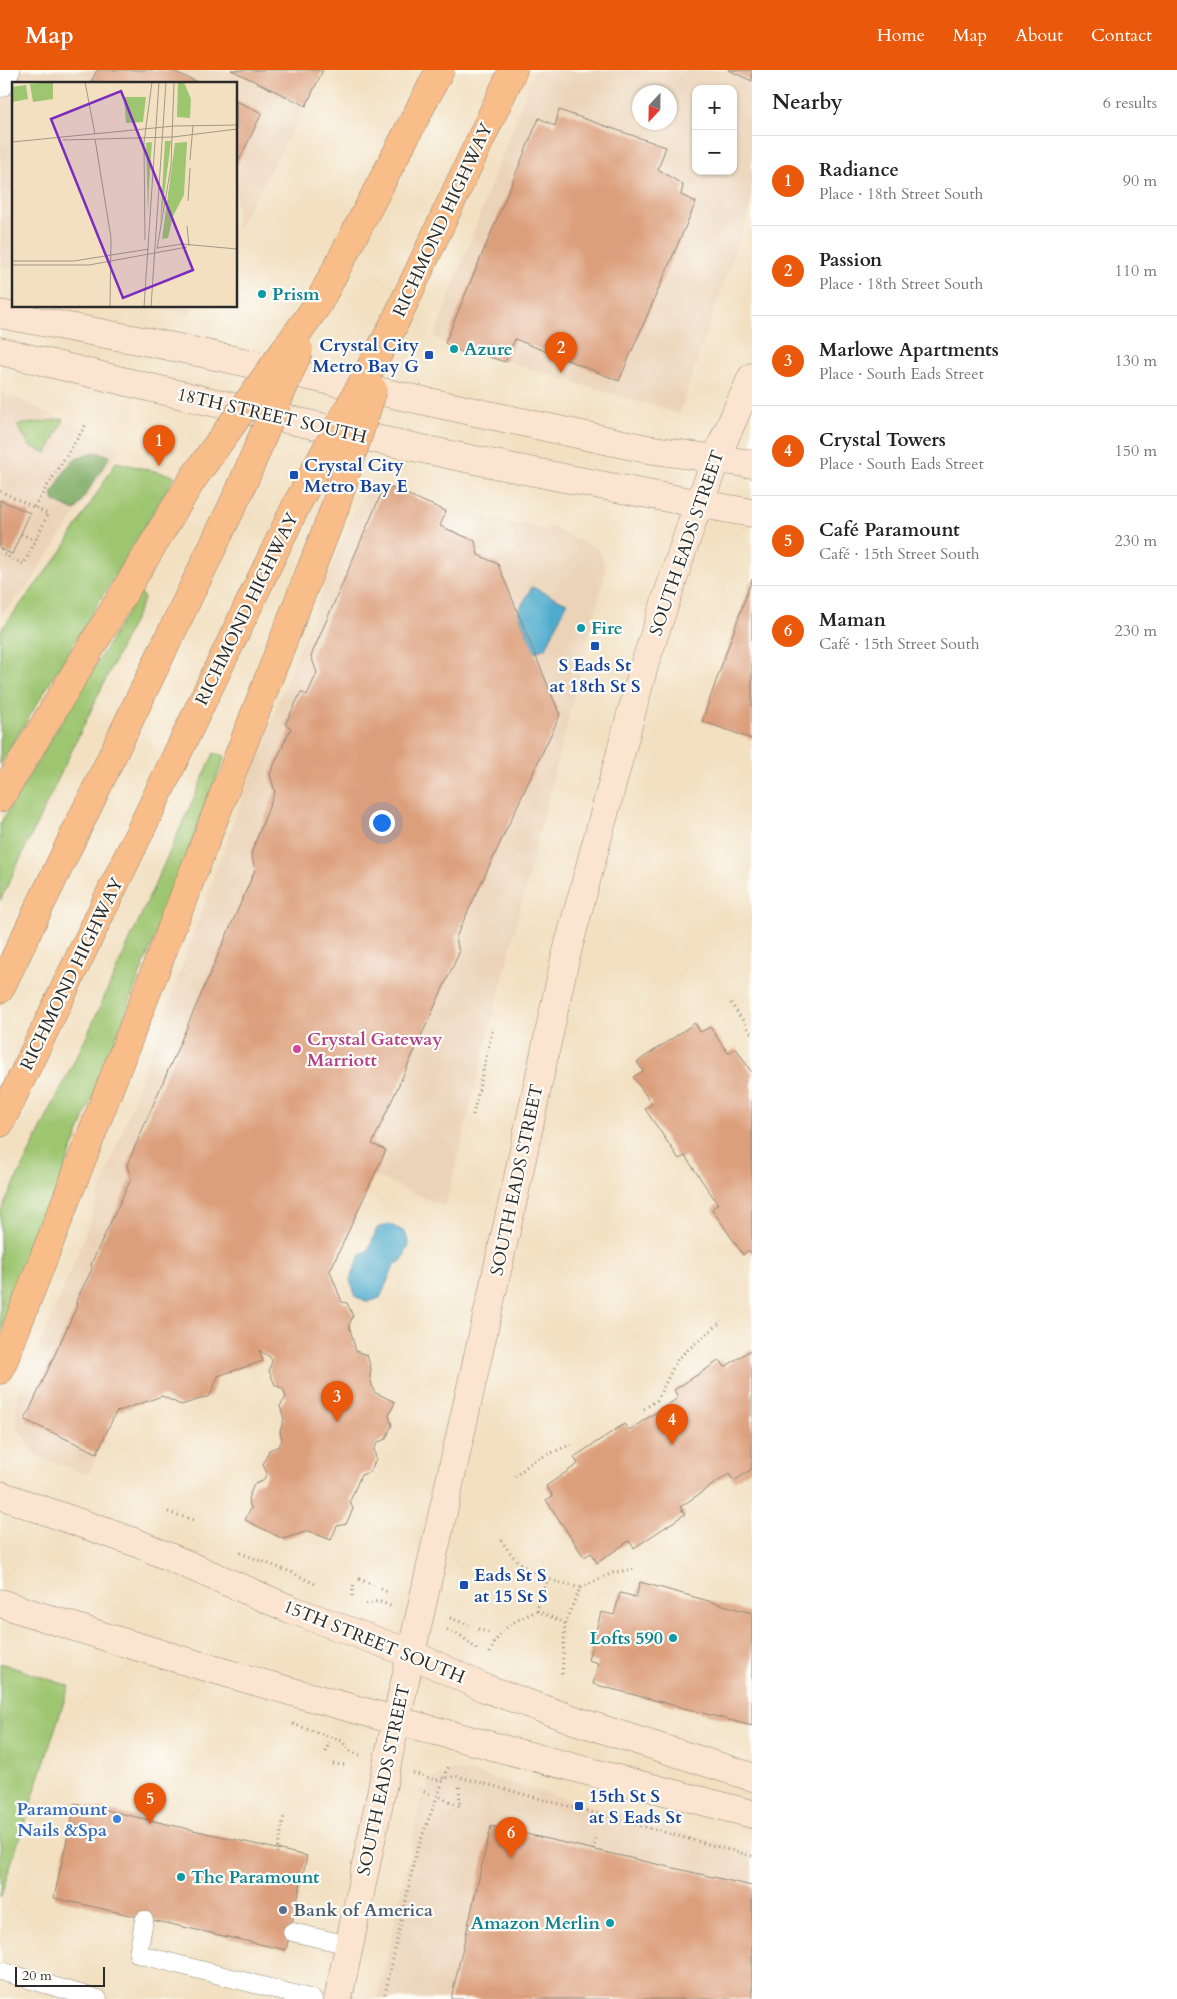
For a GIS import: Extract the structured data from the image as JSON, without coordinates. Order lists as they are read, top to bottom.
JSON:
{
  "streets": {
    "highway": ["RICHMOND HIGHWAY"],
    "street": ["18TH STREET SOUTH", "SOUTH EADS STREET", "15TH STREET SOUTH"]
  },
  "crossings": [
    ["18TH STREET SOUTH", "SOUTH EADS STREET"],
    ["SOUTH EADS STREET", "15TH STREET SOUTH"]
  ],
  "places": {
    "other": [
      "Prism",
      "Azure",
      "Fire",
      "Crystal Gateway Marriott",
      "Lofts 590",
      "Paramount Nails &Spa",
      "The Paramount",
      "Bank of America",
      "Amazon Merlin"
    ],
    "transit": [
      "Crystal City Metro Bay G",
      "Crystal City Metro Bay E",
      "S Eads St at 18th St S",
      "Eads St S at 15 St S",
      "15th St S at S Eads St"
    ]
  },
  "scale_bar": "20 m",
  "north": "bottom",
  "page": {
    "header": "Map",
    "nav": [
      "Home",
      "Map",
      "About",
      "Contact"
    ],
    "heading": ["Nearby", "6 results"],
    "map_buttons": ["+", "−"],
    "list": [
      {
        "mark": "1",
        "name": "Radiance",
        "note": "Place · 18th Street South",
        "value": "90 m"
      },
      {
        "mark": "2",
        "name": "Passion",
        "note": "Place · 18th Street South",
        "value": "110 m"
      },
      {
        "mark": "3",
        "name": "Marlowe Apartments",
        "note": "Place · South Eads Street",
        "value": "130 m"
      },
      {
        "mark": "4",
        "name": "Crystal Towers",
        "note": "Place · South Eads Street",
        "value": "150 m"
      },
      {
        "mark": "5",
        "name": "Café Paramount",
        "note": "Café · 15th Street South",
        "value": "230 m"
      },
      {
        "mark": "6",
        "name": "Maman",
        "note": "Café · 15th Street South",
        "value": "230 m"
      }
    ],
    "pins": [
      "2",
      "1",
      "3",
      "4",
      "5",
      "6"
    ],
    "scale": "20 m"
  }
}
